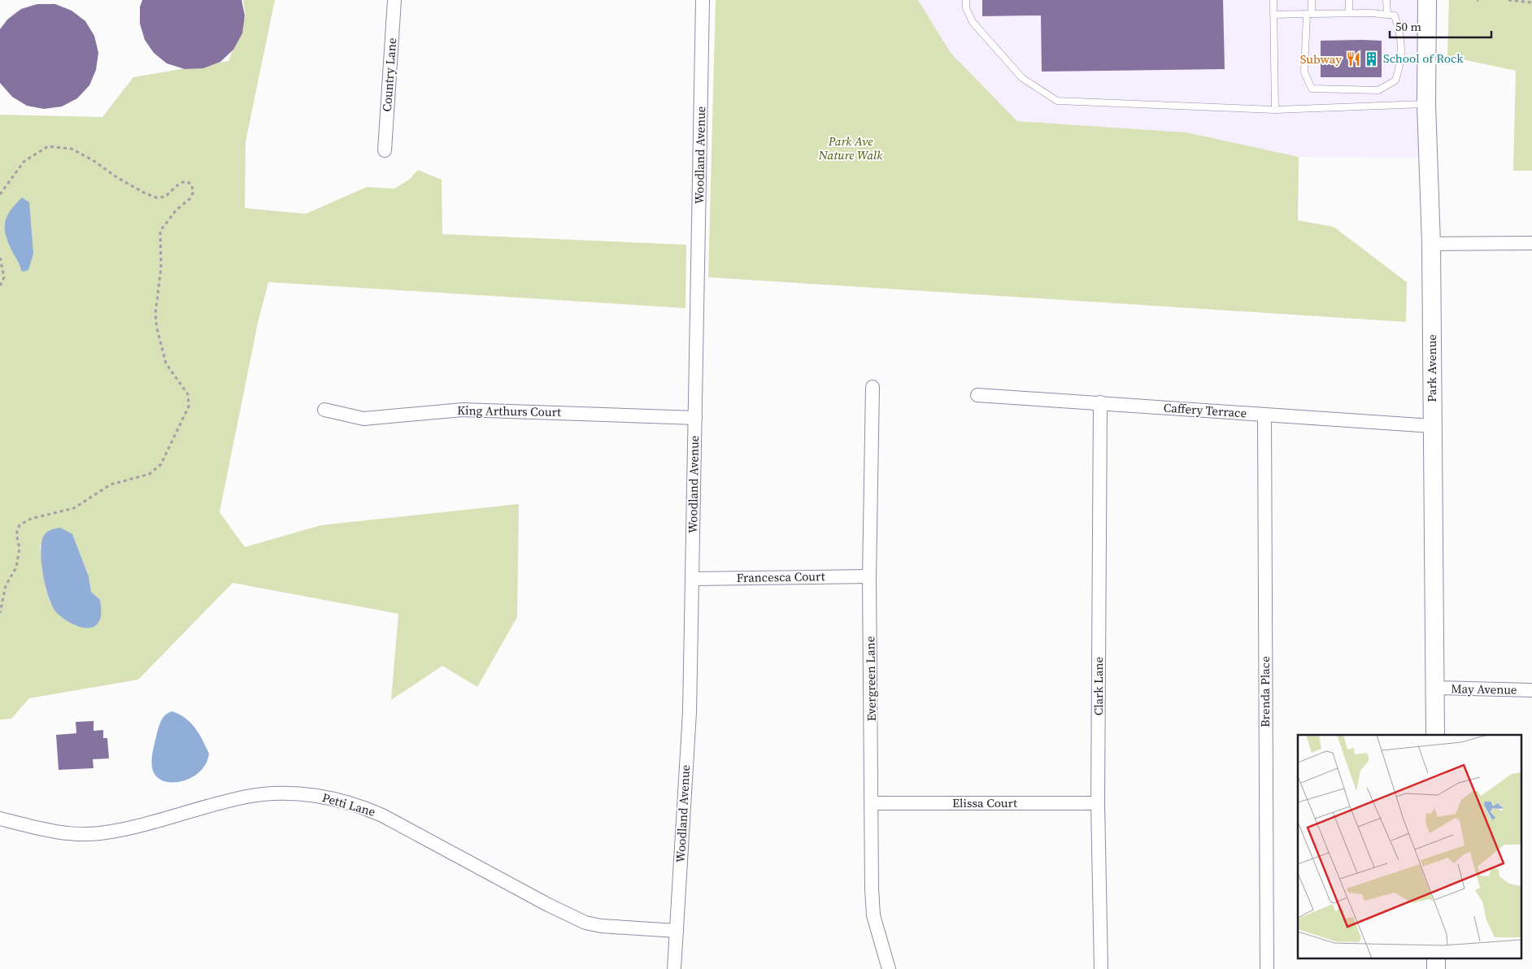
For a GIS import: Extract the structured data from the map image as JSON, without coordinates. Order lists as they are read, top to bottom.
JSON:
{
  "streets": {
    "main road": ["Park Avenue"],
    "street": [
      "Country Lane",
      "Woodland Avenue",
      "Caffery Terrace",
      "King Arthurs Court",
      "Francesca Court",
      "Evergreen Lane",
      "Clark Lane",
      "May Avenue",
      "Brenda Place",
      "Elissa Court",
      "Petti Lane"
    ]
  },
  "crossings": [
    ["Woodland Avenue", "King Arthurs Court"],
    ["Woodland Avenue", "Francesca Court"],
    ["Woodland Avenue", "Petti Lane"],
    ["Park Avenue", "Caffery Terrace"],
    ["Park Avenue", "May Avenue"],
    ["Caffery Terrace", "Clark Lane"],
    ["Caffery Terrace", "Brenda Place"],
    ["Francesca Court", "Evergreen Lane"],
    ["Evergreen Lane", "Elissa Court"],
    ["Clark Lane", "Elissa Court"]
  ],
  "parks": ["Park Ave Nature Walk"],
  "places": {
    "building": ["School of Rock"],
    "restaurant": ["Subway"]
  },
  "scale_bar": "50 m"
}
